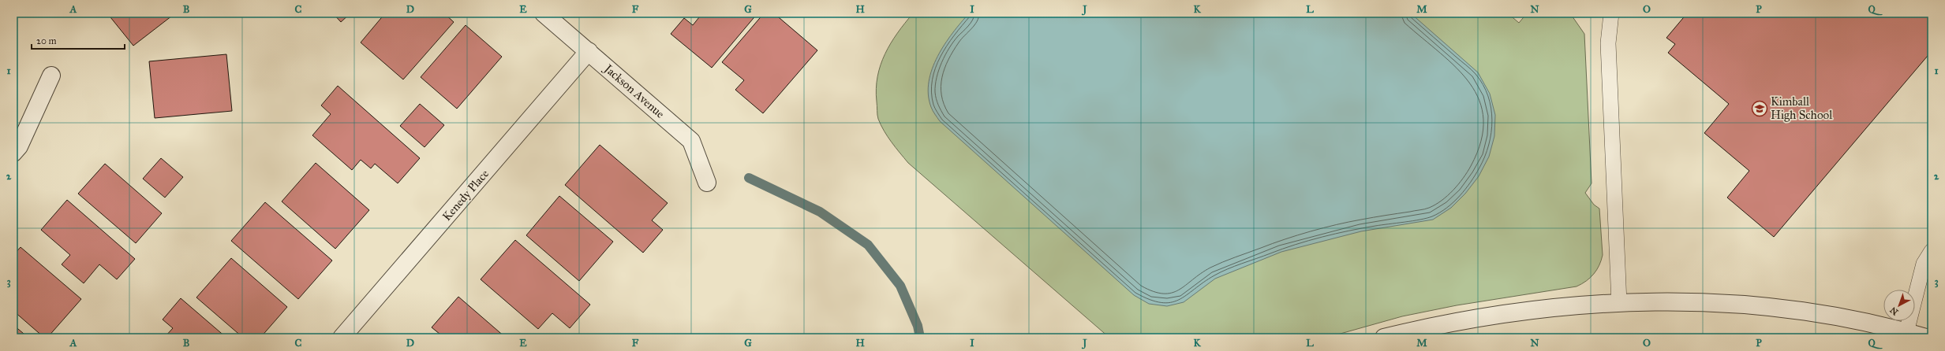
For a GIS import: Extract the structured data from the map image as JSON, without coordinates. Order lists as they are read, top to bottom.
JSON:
{
  "streets": {
    "street": ["Jackson Avenue", "Kenedy Place"]
  },
  "crossings": [
    ["Jackson Avenue", "Kenedy Place"]
  ],
  "places": {
    "school or university": ["Kimball High School"]
  },
  "scale_bar": "20 m",
  "north": "bottom left",
  "grid": {
    "columns": [
      "A",
      "B",
      "C",
      "D",
      "E",
      "F",
      "G",
      "H",
      "I",
      "J",
      "K",
      "L",
      "M",
      "N",
      "O",
      "P",
      "Q"
    ],
    "rows": ["1", "2", "3"]
  }
}
